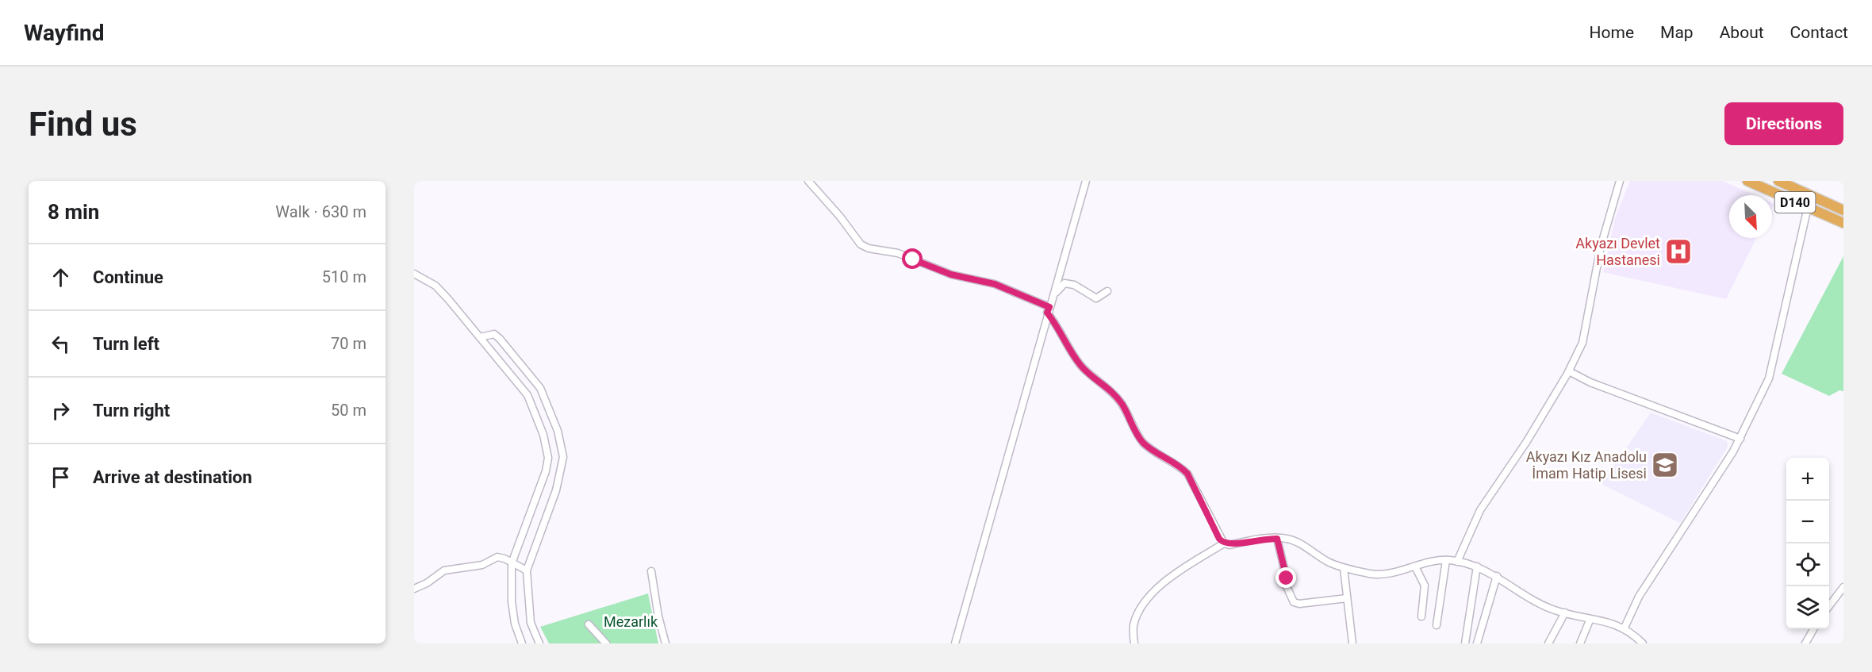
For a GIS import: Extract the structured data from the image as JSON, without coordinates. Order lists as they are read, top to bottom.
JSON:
{
  "streets": {
    "highway": ["D140"]
  },
  "parks": ["Mezarlık"],
  "places": {
    "hospital": ["Akyazı Devlet Hastanesi"],
    "school or university": ["Akyazı Kız Anadolu İmam Hatip Lisesi"]
  },
  "north": "bottom right",
  "page": {
    "header": "Wayfind",
    "nav": [
      "Home",
      "Map",
      "About",
      "Contact"
    ],
    "buttons": "Directions",
    "title": "Find us",
    "heading": ["8 min", "Walk · 630 m"],
    "list": [
      ["Continue", "510 m"],
      ["Turn left", "70 m"],
      ["Turn right", "50 m"],
      "Arrive at destination"
    ],
    "map_buttons": ["+", "−"]
  }
}
